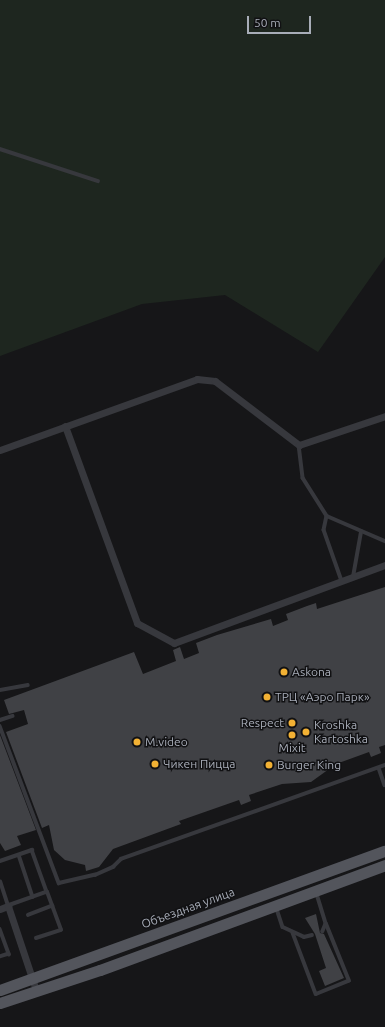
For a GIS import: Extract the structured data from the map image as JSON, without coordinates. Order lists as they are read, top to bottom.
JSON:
{
  "streets": {
    "main road": ["Объездная улица"]
  },
  "places": [
    "Askona",
    "ТРЦ «Аэро Парк»",
    "Respect",
    "Kroshka Kartoshka",
    "Mixit",
    "M.video",
    "Чикен Пицца",
    "Burger King"
  ],
  "scale_bar": "50 m"
}
